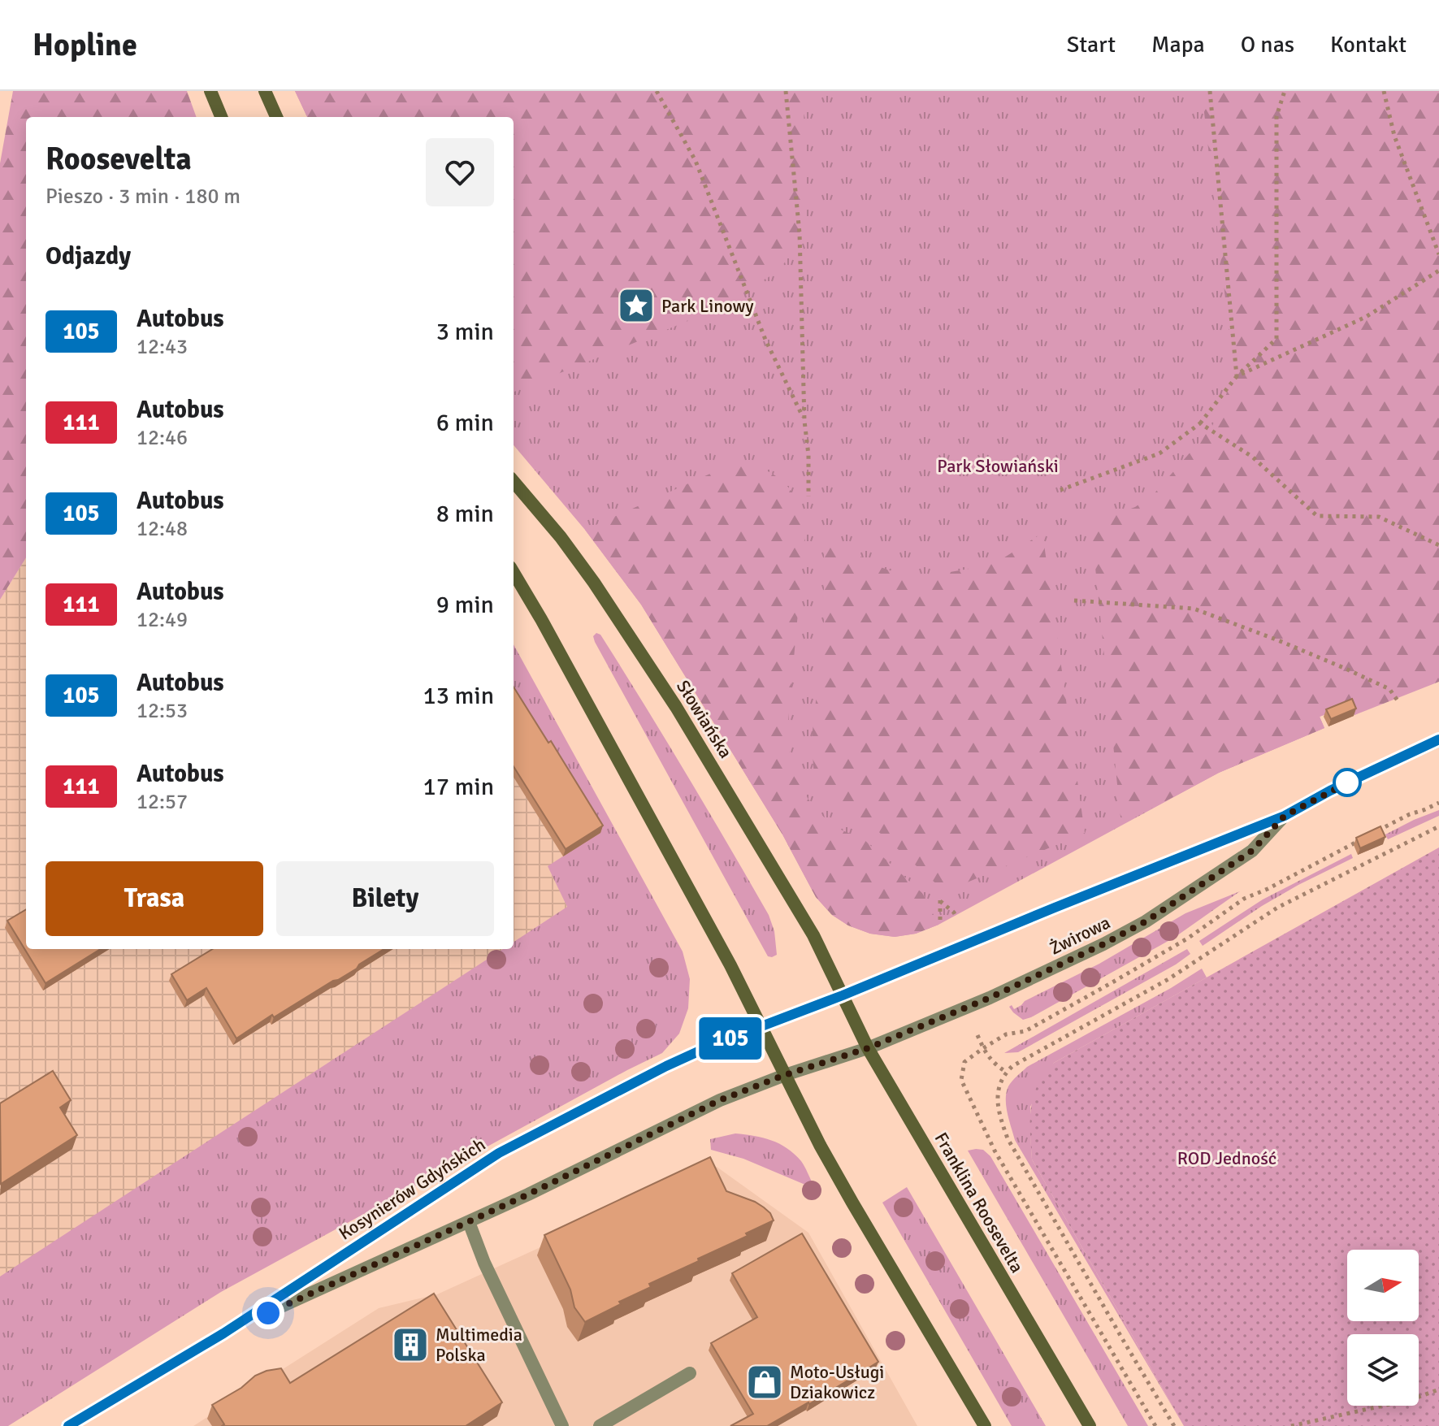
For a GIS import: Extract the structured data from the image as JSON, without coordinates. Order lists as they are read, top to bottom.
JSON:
{
  "streets": {
    "main road": ["Słowiańska", "Franklina Roosevelta"],
    "street": ["Żwirowa", "Kosynierów Gdyńskich"]
  },
  "crossings": [
    ["Słowiańska", "Żwirowa"],
    ["Słowiańska", "Kosynierów Gdyńskich"],
    ["Słowiańska", "Franklina Roosevelta"],
    ["Żwirowa", "Kosynierów Gdyńskich"],
    ["Żwirowa", "Franklina Roosevelta"],
    ["Kosynierów Gdyńskich", "Franklina Roosevelta"]
  ],
  "parks": ["Park Słowiański", "ROD Jedność"],
  "places": {
    "place": ["Park Linowy"],
    "building": ["Multimedia Polska"],
    "shop": ["Moto-Usługi Dziakowicz"]
  },
  "lines": ["bus line 105"],
  "north": "right",
  "page": {
    "header": "Hopline",
    "nav": [
      "Start",
      "Mapa",
      "O nas",
      "Kontakt"
    ],
    "on_map": "105",
    "heading": [
      ["Roosevelta", "Pieszo · 3 min · 180 m"],
      "Odjazdy"
    ],
    "list": [
      {
        "mark": "105",
        "name": "Autobus",
        "note": "12:43",
        "value": "3 min"
      },
      {
        "mark": "111",
        "name": "Autobus",
        "note": "12:46",
        "value": "6 min"
      },
      {
        "mark": "105",
        "name": "Autobus",
        "note": "12:48",
        "value": "8 min"
      },
      {
        "mark": "111",
        "name": "Autobus",
        "note": "12:49",
        "value": "9 min"
      },
      {
        "mark": "105",
        "name": "Autobus",
        "note": "12:53",
        "value": "13 min"
      },
      {
        "mark": "111",
        "name": "Autobus",
        "note": "12:57",
        "value": "17 min"
      }
    ],
    "buttons": ["Trasa", "Bilety"]
  }
}
